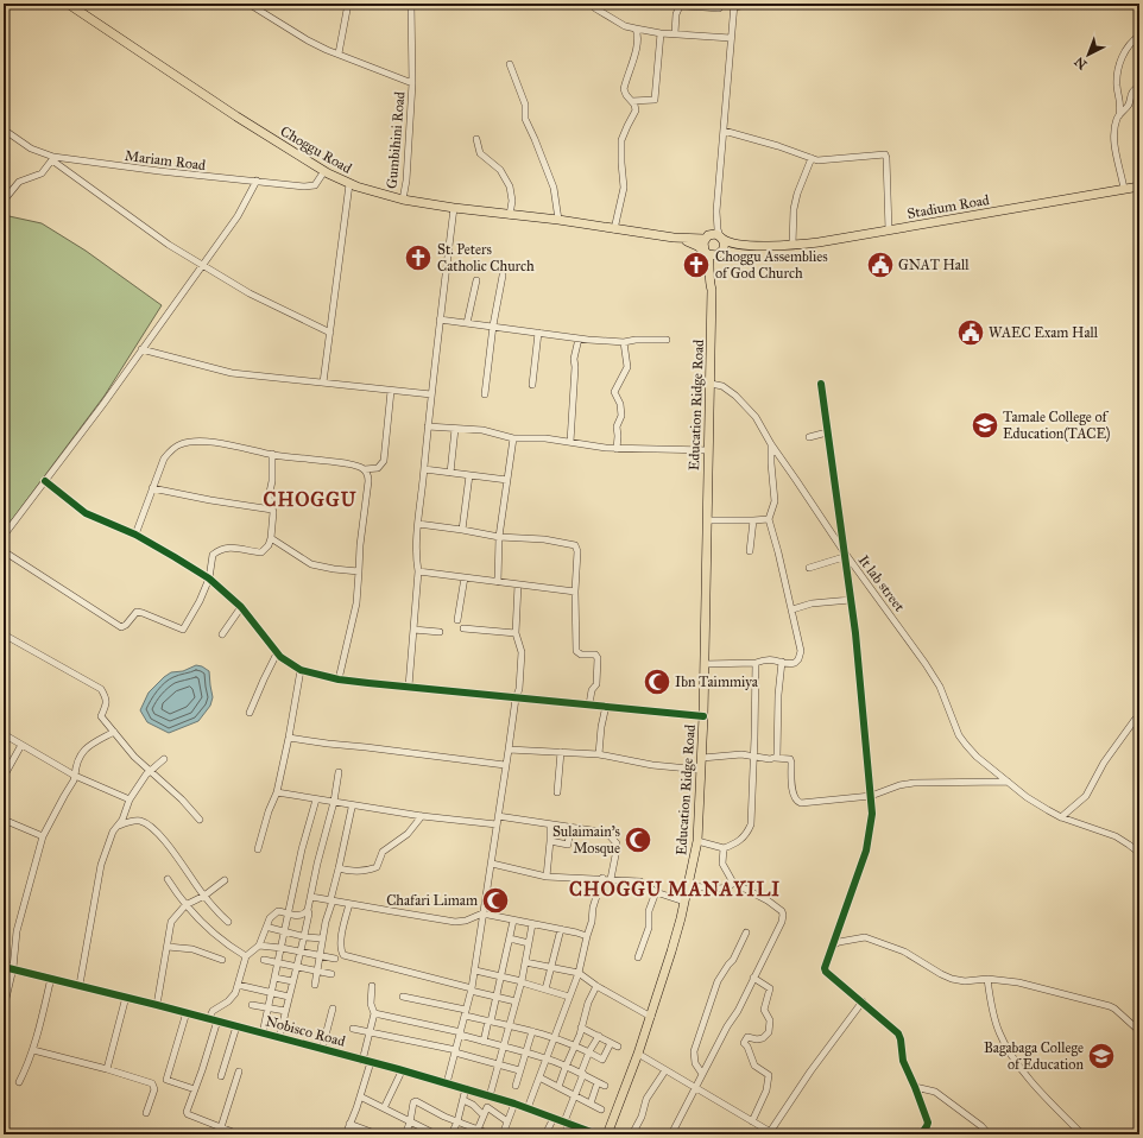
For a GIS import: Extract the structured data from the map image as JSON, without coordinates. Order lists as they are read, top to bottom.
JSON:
{
  "streets": {
    "main road": ["Choggu Road", "Stadium Road", "Education Ridge Road"],
    "street": [
      "Gumbihini Road",
      "Mariam Road",
      "It lab street",
      "Nobisco Road"
    ]
  },
  "crossings": [
    ["Gumbihini Road", "Choggu Road"],
    ["Choggu Road", "Mariam Road"],
    ["Choggu Road", "Stadium Road"],
    ["Choggu Road", "Education Ridge Road"],
    ["Stadium Road", "Education Ridge Road"],
    ["Education Ridge Road", "It lab street"]
  ],
  "districts": ["CHOGGU", "CHOGGU MANAYILI"],
  "places": {
    "church": ["St. Peters Catholic Church", "Choggu Assemblies of God Church"],
    "public building": ["GNAT Hall", "WAEC Exam Hall"],
    "school or university": ["Tamale College of Education(TACE)", "Bagabaga College of Education"],
    "mosque": ["Ibn Taimmiya", "Sulaimain's Mosque", "Chafari Limam"]
  },
  "north": "bottom left"
}
